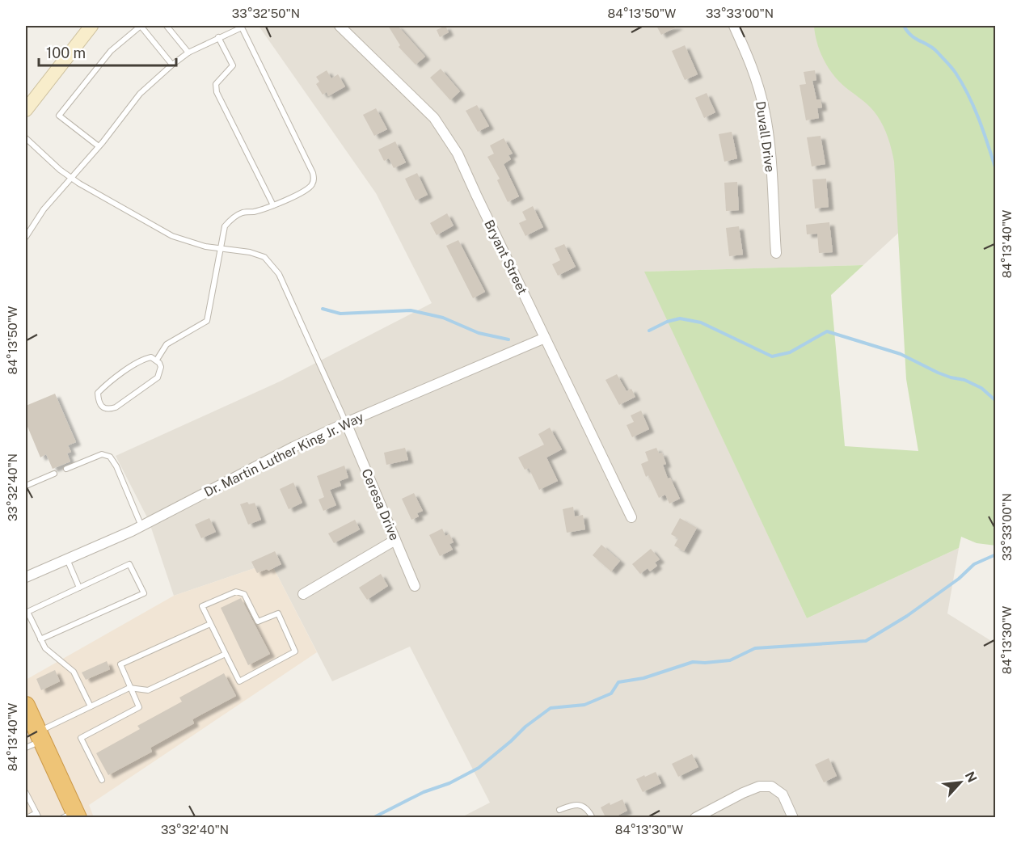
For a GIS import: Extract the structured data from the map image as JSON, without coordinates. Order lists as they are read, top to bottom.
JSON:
{
  "streets": {
    "street": [
      "Duvall Drive",
      "Bryant Street",
      "Dr. Martin Luther King Jr. Way",
      "Ceresa Drive"
    ]
  },
  "crossings": [
    ["Bryant Street", "Dr. Martin Luther King Jr. Way"],
    ["Dr. Martin Luther King Jr. Way", "Ceresa Drive"]
  ],
  "scale_bar": "100 m",
  "north": "top right",
  "coordinates": [
    "33°32'50\"N",
    "84°13'50\"W",
    "33°33'00\"N",
    "84°13'40\"W",
    "33°32'40\"N",
    "84°13'30\"W"
  ]
}
